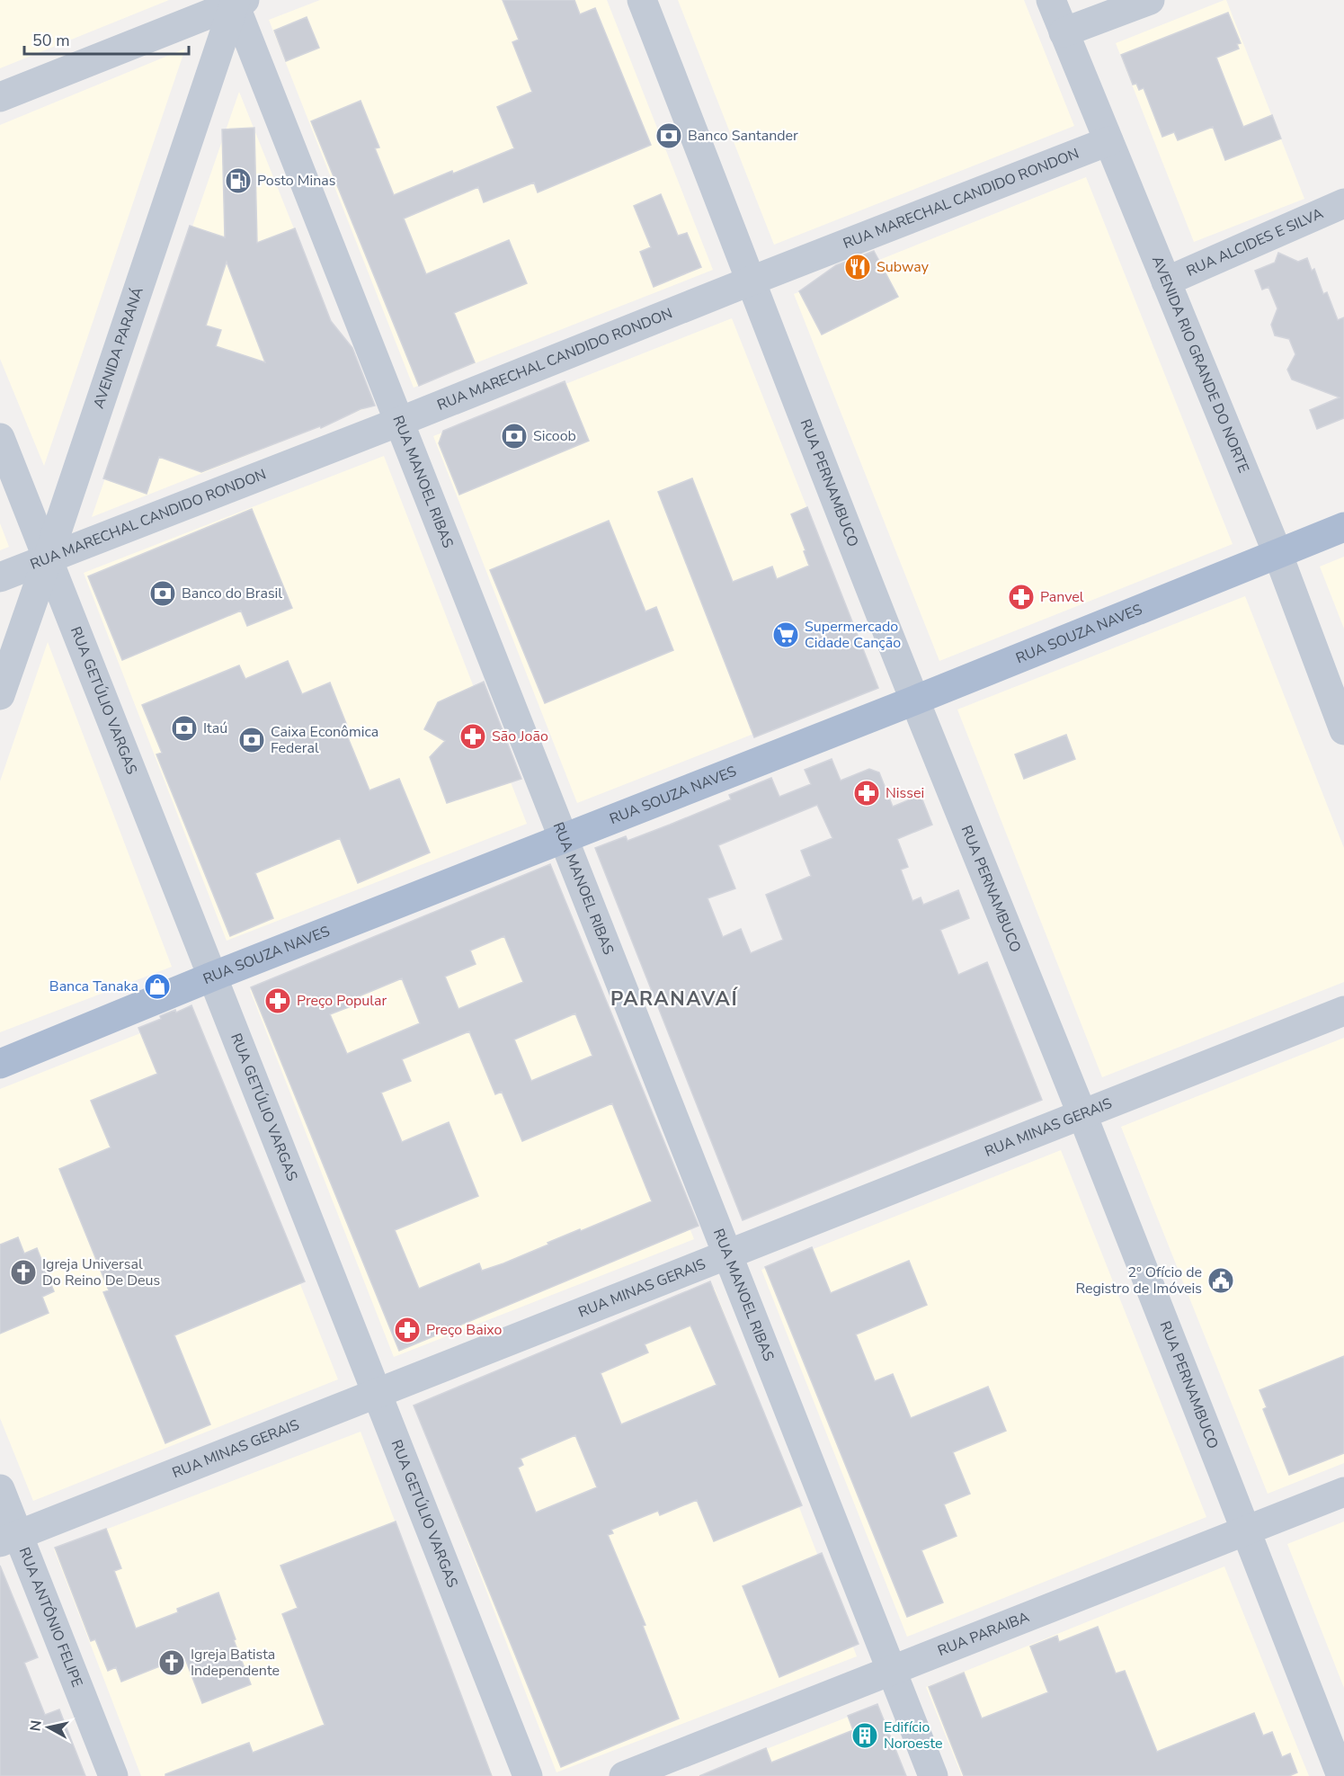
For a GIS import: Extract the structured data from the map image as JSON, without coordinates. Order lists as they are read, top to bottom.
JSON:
{
  "streets": {
    "main road": ["RUA SOUZA NAVES"],
    "street": [
      "RUA MARECHAL CANDIDO RONDON",
      "RUA ALCIDES E SILVA",
      "AVENIDA PARANÁ",
      "AVENIDA RIO GRANDE DO NORTE",
      "RUA MANOEL RIBAS",
      "RUA PERNAMBUCO",
      "RUA GETÚLIO VARGAS",
      "RUA MINAS GERAIS",
      "RUA ANTÔNIO FELIPE",
      "RUA PARAIBA"
    ]
  },
  "crossings": [
    ["RUA MARECHAL CANDIDO RONDON", "AVENIDA PARANÁ"],
    ["RUA MARECHAL CANDIDO RONDON", "AVENIDA RIO GRANDE DO NORTE"],
    ["RUA MARECHAL CANDIDO RONDON", "RUA MANOEL RIBAS"],
    ["RUA MARECHAL CANDIDO RONDON", "RUA PERNAMBUCO"],
    ["RUA MARECHAL CANDIDO RONDON", "RUA GETÚLIO VARGAS"],
    ["RUA ALCIDES E SILVA", "AVENIDA RIO GRANDE DO NORTE"],
    ["AVENIDA PARANÁ", "RUA MANOEL RIBAS"],
    ["AVENIDA PARANÁ", "RUA GETÚLIO VARGAS"],
    ["AVENIDA RIO GRANDE DO NORTE", "RUA SOUZA NAVES"],
    ["RUA MANOEL RIBAS", "RUA SOUZA NAVES"],
    ["RUA MANOEL RIBAS", "RUA MINAS GERAIS"],
    ["RUA MANOEL RIBAS", "RUA PARAIBA"],
    ["RUA PERNAMBUCO", "RUA SOUZA NAVES"],
    ["RUA PERNAMBUCO", "RUA MINAS GERAIS"],
    ["RUA PERNAMBUCO", "RUA PARAIBA"],
    ["RUA SOUZA NAVES", "RUA GETÚLIO VARGAS"],
    ["RUA GETÚLIO VARGAS", "RUA MINAS GERAIS"],
    ["RUA MINAS GERAIS", "RUA ANTÔNIO FELIPE"]
  ],
  "districts": ["PARANAVAÍ"],
  "places": {
    "bank": [
      "Banco Santander",
      "Sicoob",
      "Banco do Brasil",
      "Itaú",
      "Caixa Econômica Federal"
    ],
    "fuel station": ["Posto Minas"],
    "restaurant": ["Subway"],
    "pharmacy": [
      "Panvel",
      "São João",
      "Nissei",
      "Preço Popular",
      "Preço Baixo"
    ],
    "supermarket": ["Supermercado Cidade Canção"],
    "shop": ["Banca Tanaka"],
    "church": ["Igreja Universal Do Reino De Deus", "Igreja Batista Independente"],
    "public building": ["2º Ofício de Registro de Imóveis"],
    "building": ["Edifício Noroeste"]
  },
  "scale_bar": "50 m",
  "north": "left"
}
